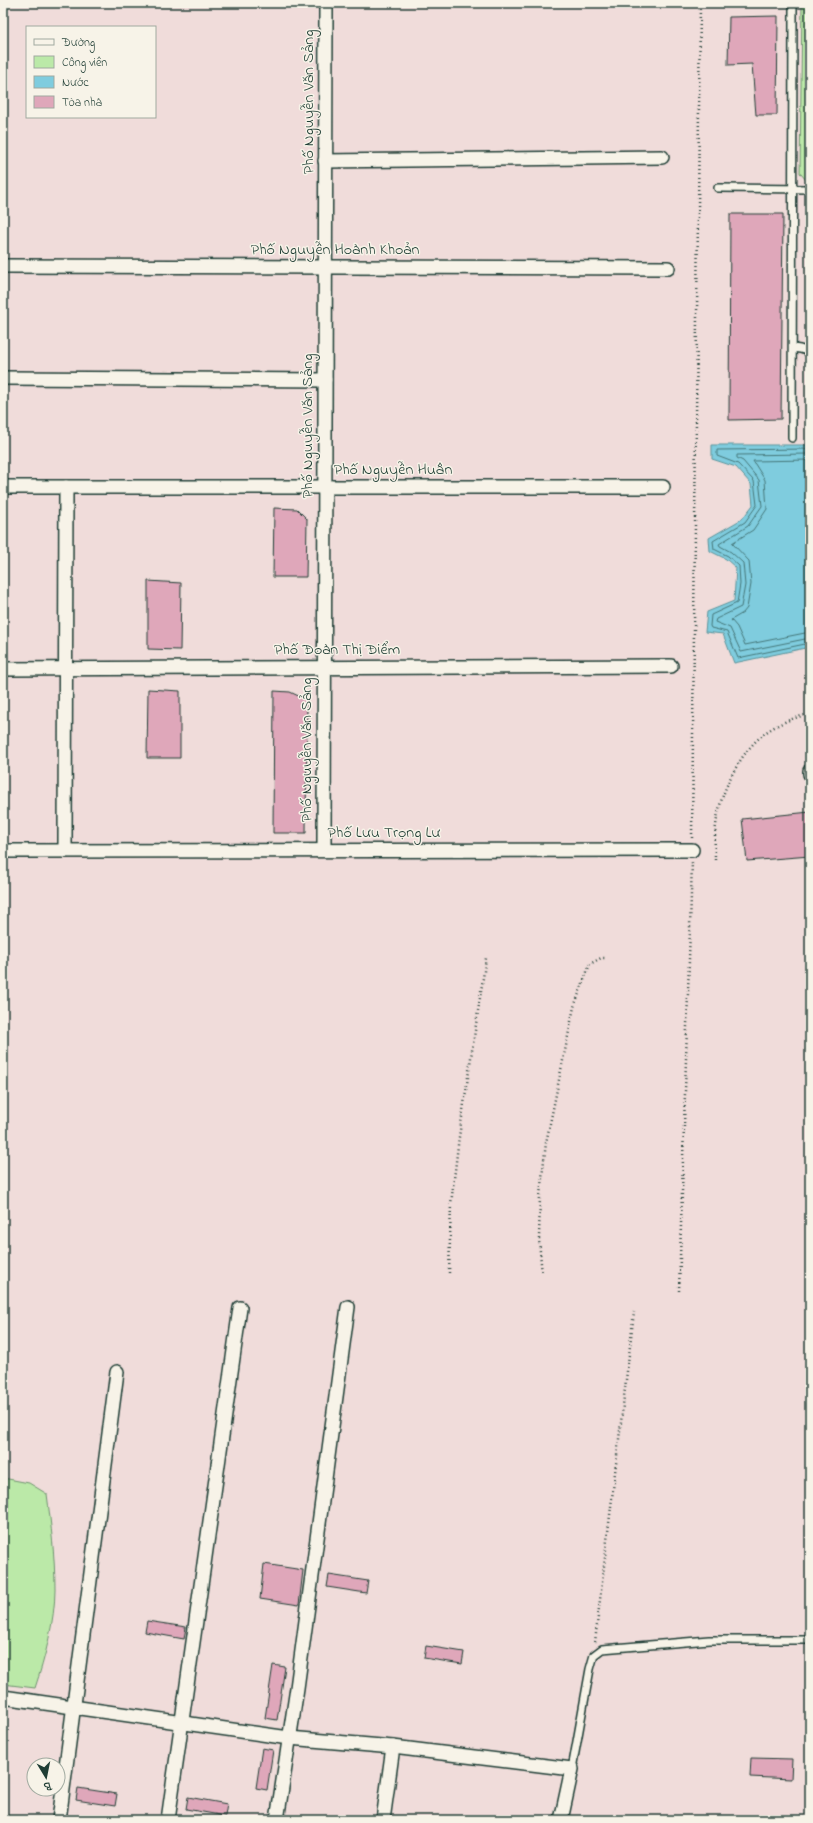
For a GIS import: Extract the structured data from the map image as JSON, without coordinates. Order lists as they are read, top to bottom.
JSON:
{
  "streets": {
    "street": [
      "Phố Nguyễn Văn Sảng",
      "Phố Nguyễn Hoành Khoản",
      "Phố Nguyễn Huân",
      "Phố Đoàn Thị Điểm",
      "Phố Lưu Trọng Lư"
    ]
  },
  "crossings": [
    ["Phố Nguyễn Văn Sảng", "Phố Nguyễn Hoành Khoản"],
    ["Phố Nguyễn Văn Sảng", "Phố Nguyễn Huân"],
    ["Phố Nguyễn Văn Sảng", "Phố Đoàn Thị Điểm"],
    ["Phố Nguyễn Văn Sảng", "Phố Lưu Trọng Lư"]
  ],
  "legend": [
    "Đường",
    "Công viên",
    "Nước",
    "Tòa nhà"
  ],
  "north": "bottom"
}
